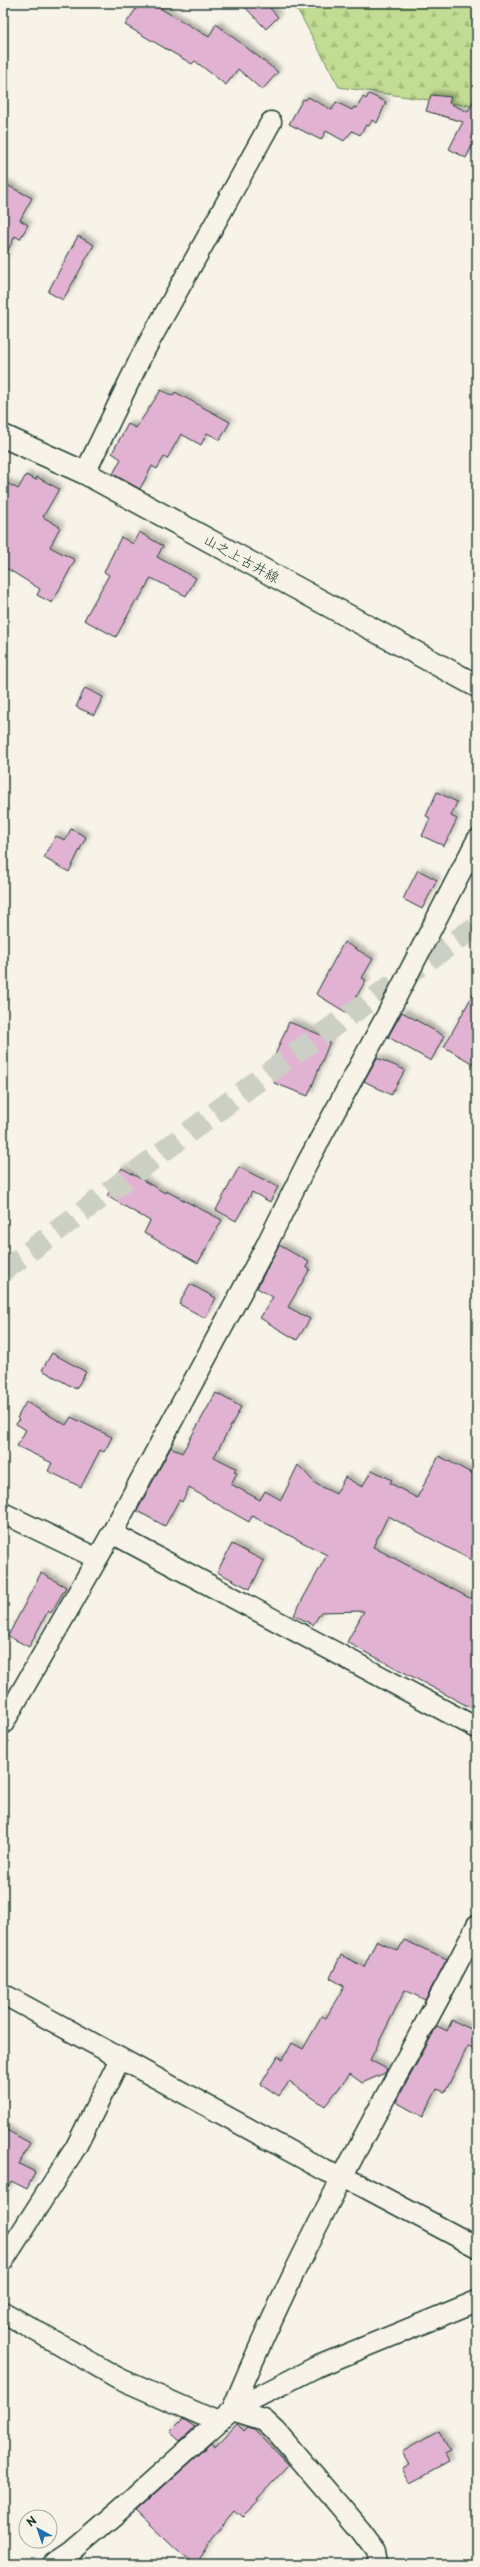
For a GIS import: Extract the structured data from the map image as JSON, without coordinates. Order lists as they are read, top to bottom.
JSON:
{
  "streets": {
    "main road": ["山之上古井線"]
  },
  "north": "top left"
}
